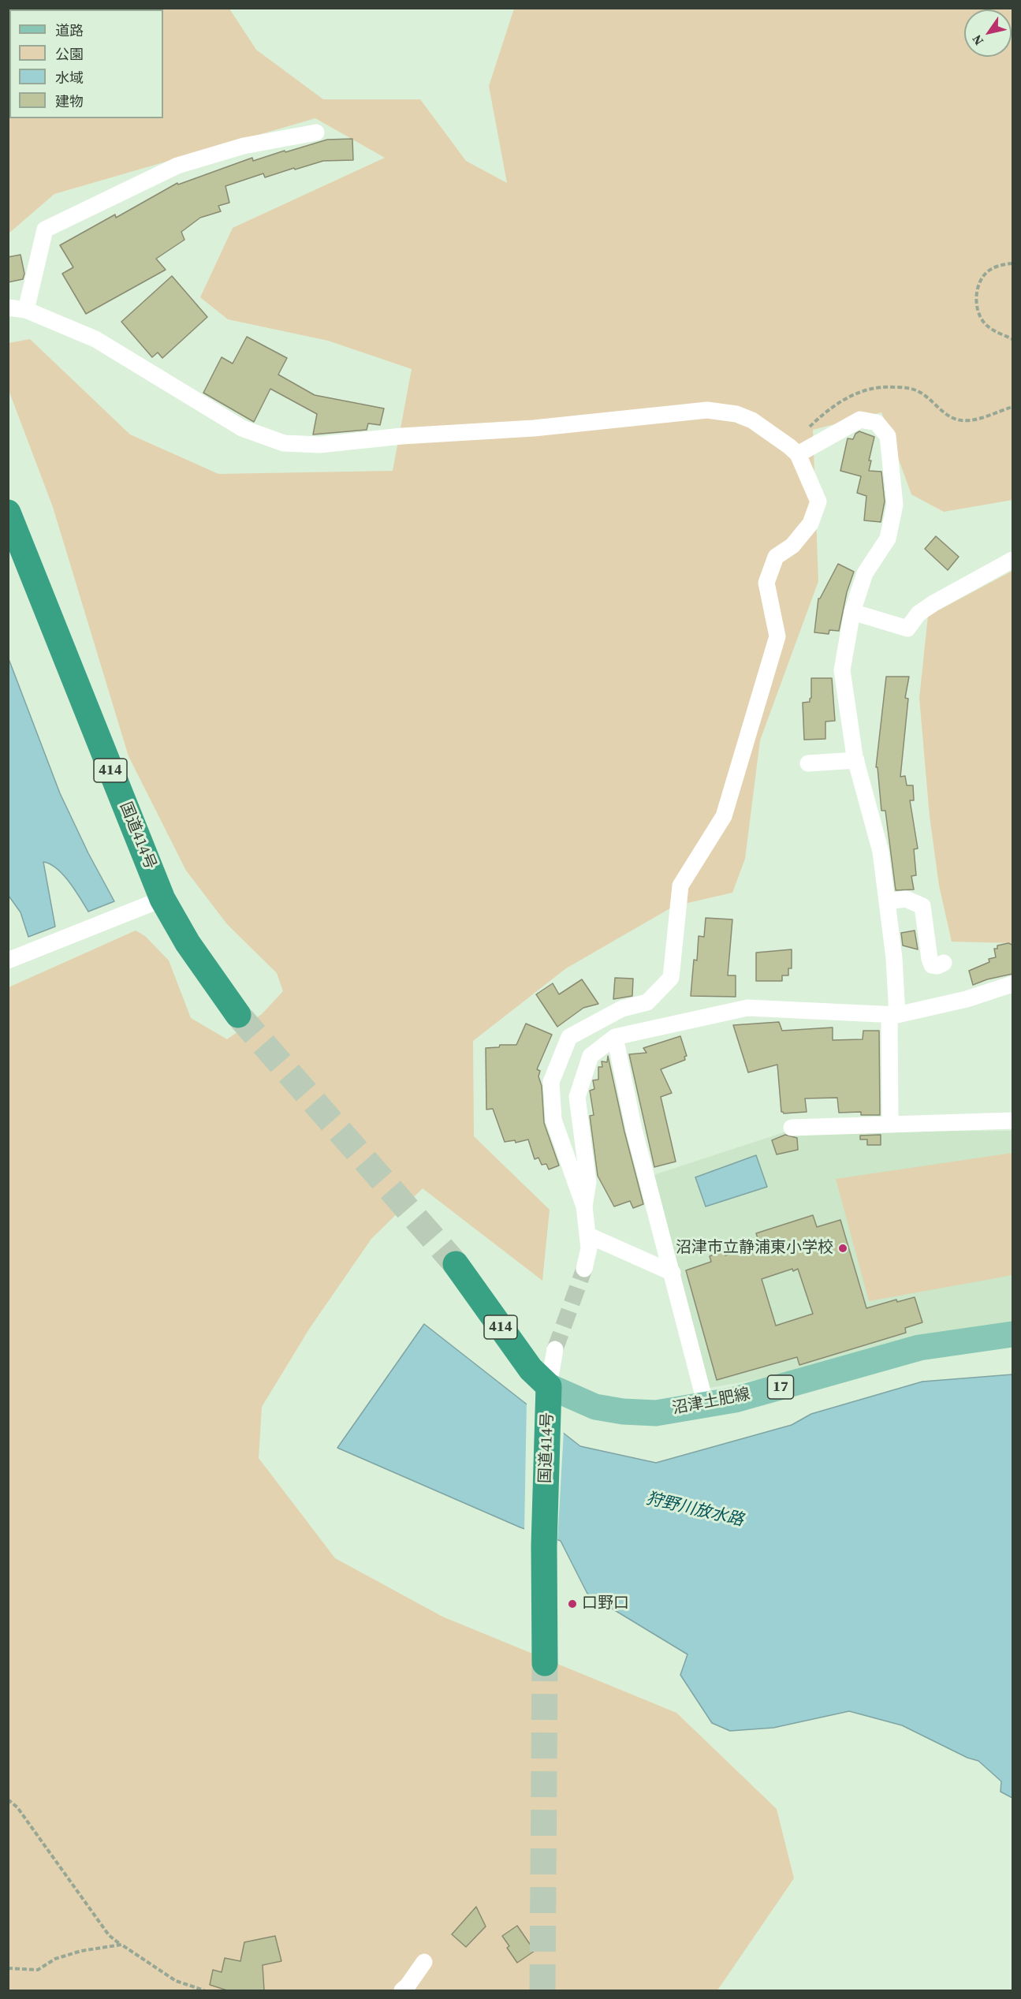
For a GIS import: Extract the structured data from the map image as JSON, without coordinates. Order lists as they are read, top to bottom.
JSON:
{
  "streets": {
    "highway": ["414", "国道414号"],
    "main road": ["17", "沼津土肥線"]
  },
  "crossings": [
    ["414", "国道414号"],
    ["414", "沼津土肥線"],
    ["国道414号", "沼津土肥線"]
  ],
  "water": ["狩野川放水路"],
  "places": ["沼津市立静浦東小学校", "口野口"],
  "legend": [
    "道路",
    "公園",
    "水域",
    "建物"
  ],
  "north": "bottom left"
}
